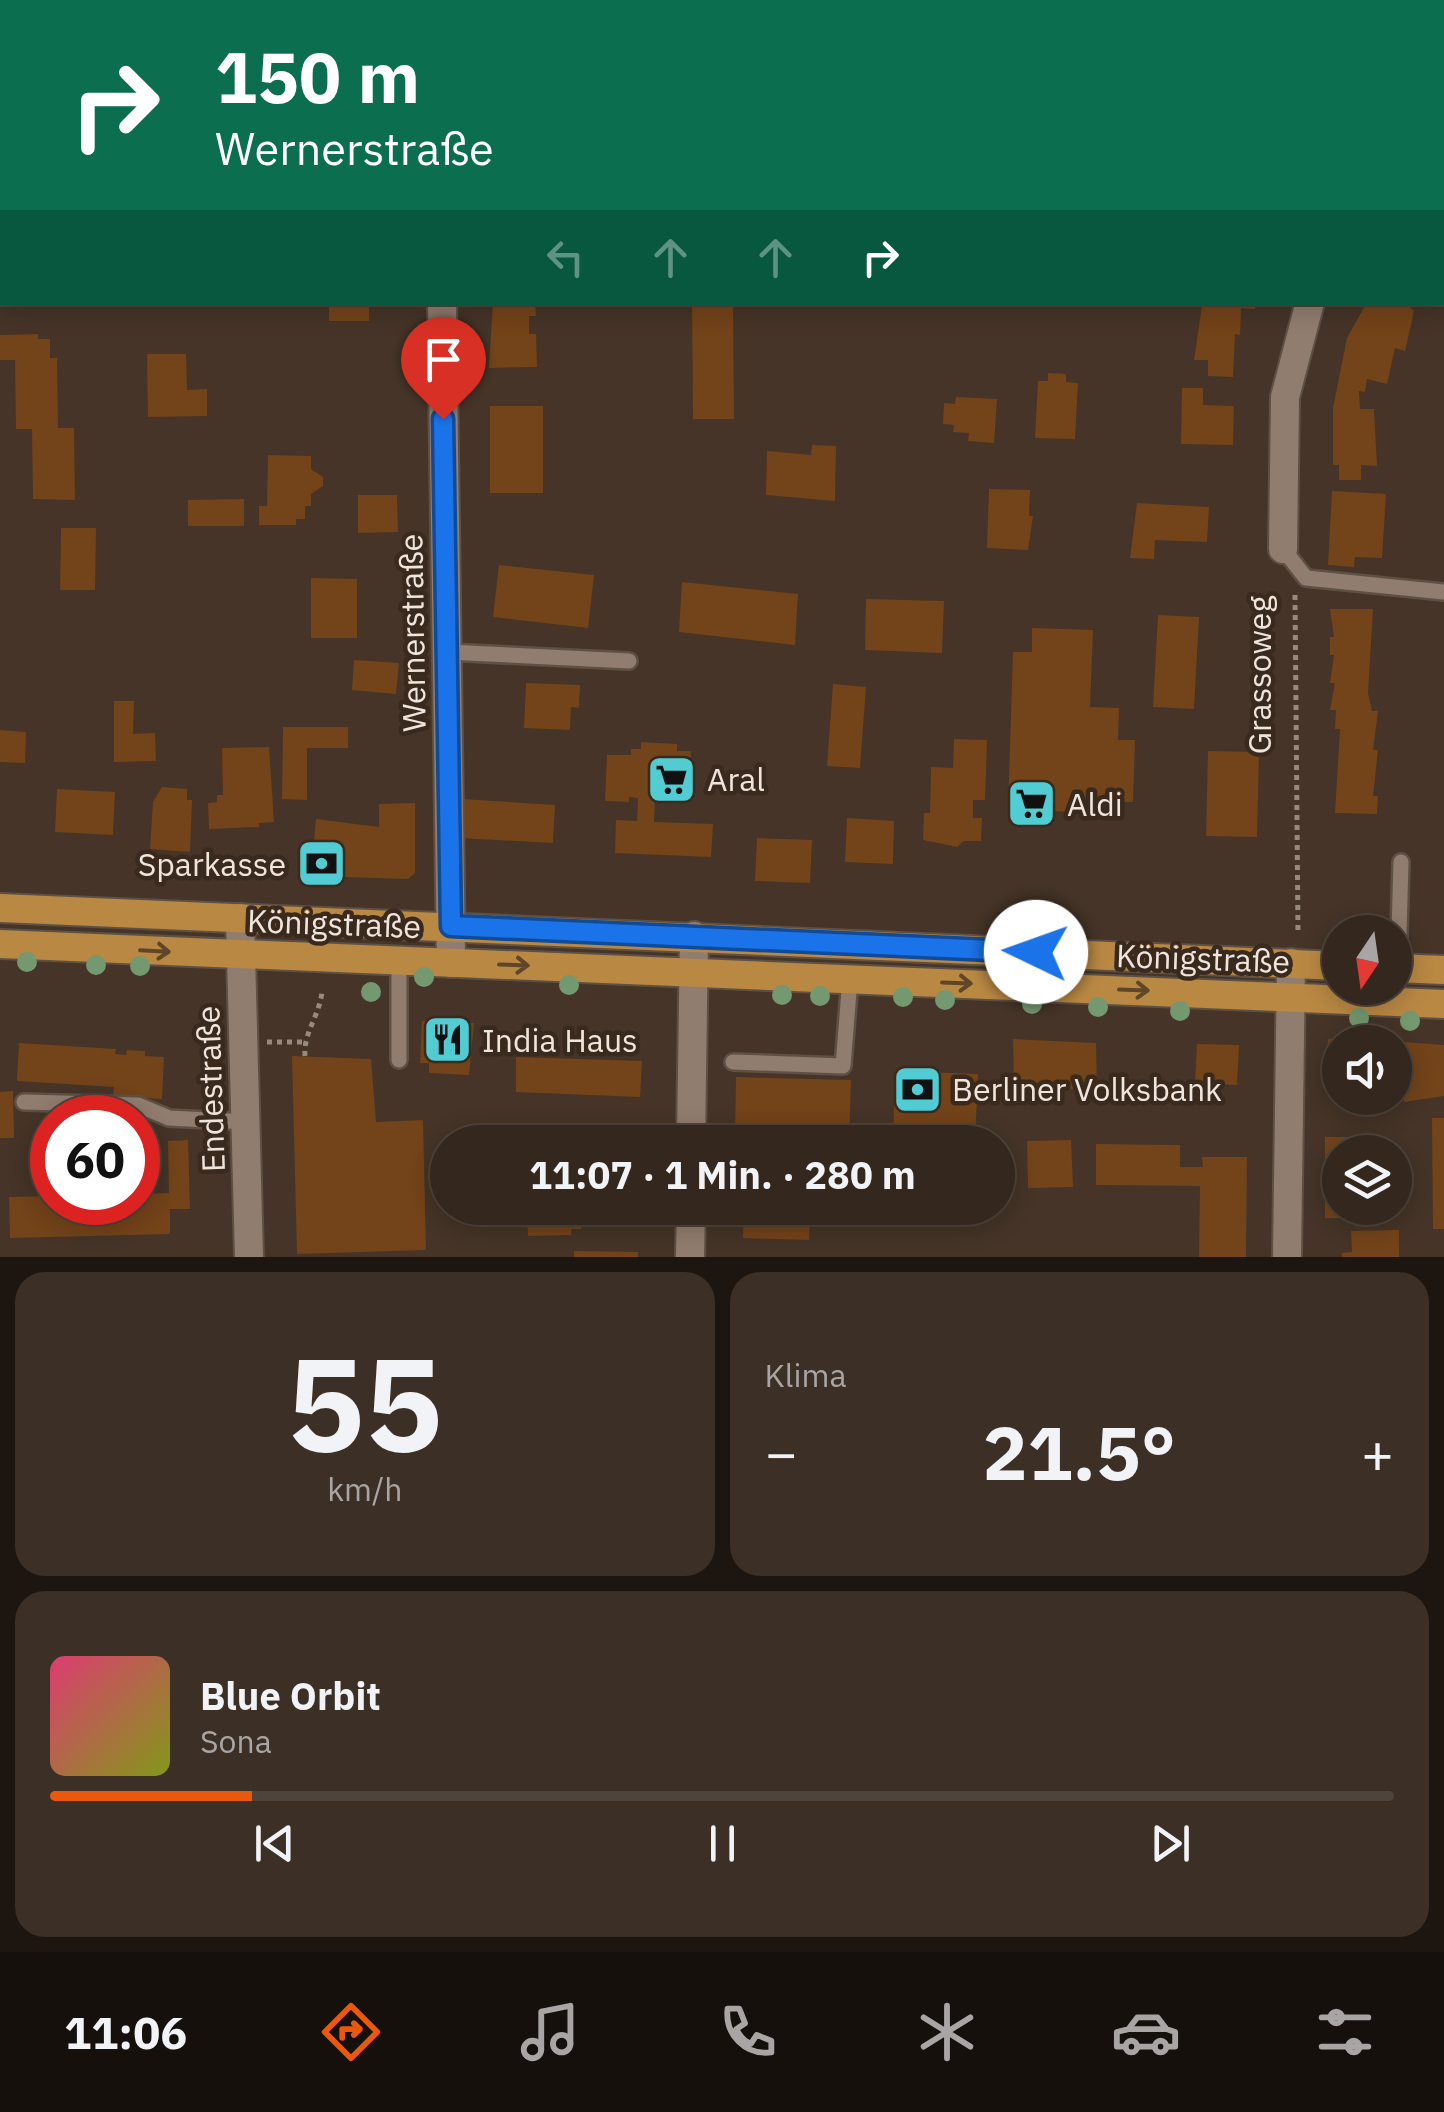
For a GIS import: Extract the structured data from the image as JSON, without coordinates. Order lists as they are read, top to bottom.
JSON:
{
  "streets": {
    "main road": ["Königstraße"],
    "street": ["Wernerstraße", "Grassoweg", "Endestraße"]
  },
  "crossings": [
    ["Wernerstraße", "Königstraße"],
    ["Königstraße", "Endestraße"]
  ],
  "places": {
    "supermarket": ["Aral", "Aldi"],
    "bank": ["Sparkasse", "Berliner Volksbank"],
    "restaurant": ["India Haus"]
  },
  "north": "bottom",
  "page": {
    "turn": ["150 m", "Wernerstraße"],
    "limit": "60",
    "trip": "11:07 · 1 Min. · 280 m",
    "tile": [
      ["55", "km/h"],
      "Klima"
    ],
    "heat": ["−", "21.5°", "+"],
    "song": ["Blue Orbit", "Sona"],
    "tabs": "11:06"
  }
}
